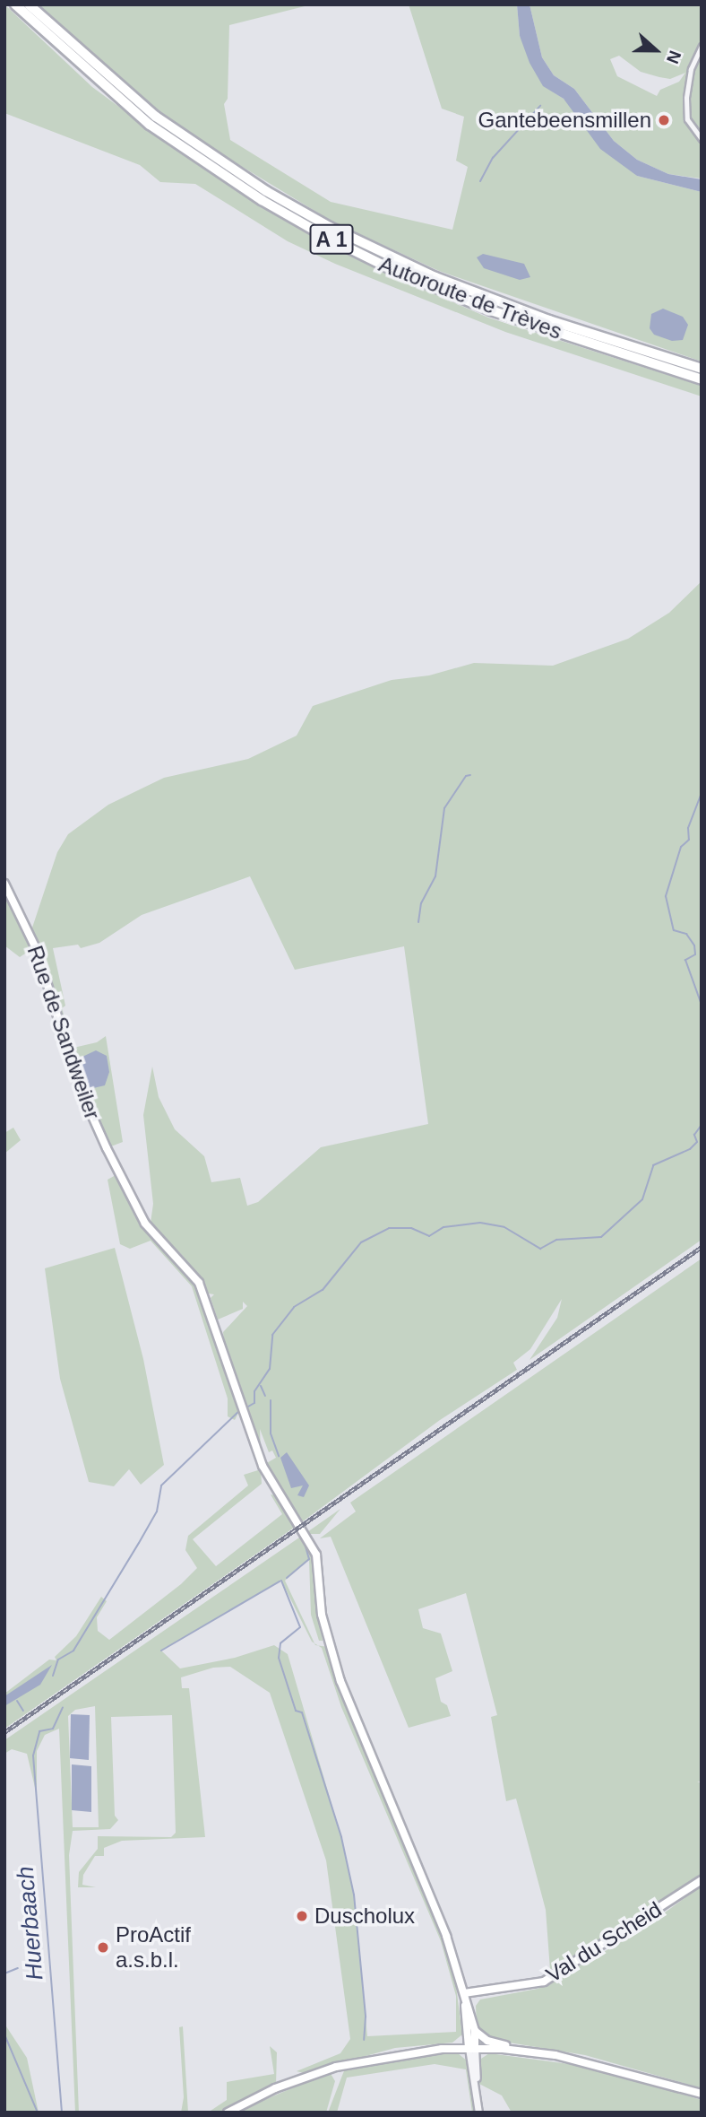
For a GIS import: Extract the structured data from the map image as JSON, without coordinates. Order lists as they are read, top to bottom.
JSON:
{
  "streets": {
    "highway": ["A 1", "Autoroute de Trèves"],
    "main road": ["Rue de Sandweiler", "Val du Scheid"]
  },
  "crossings": [
    ["Rue de Sandweiler", "Val du Scheid"]
  ],
  "water": ["Huerbaach"],
  "places": ["Gantebeensmillen", "Duscholux", "ProActif a.s.b.l."],
  "north": "right"
}
